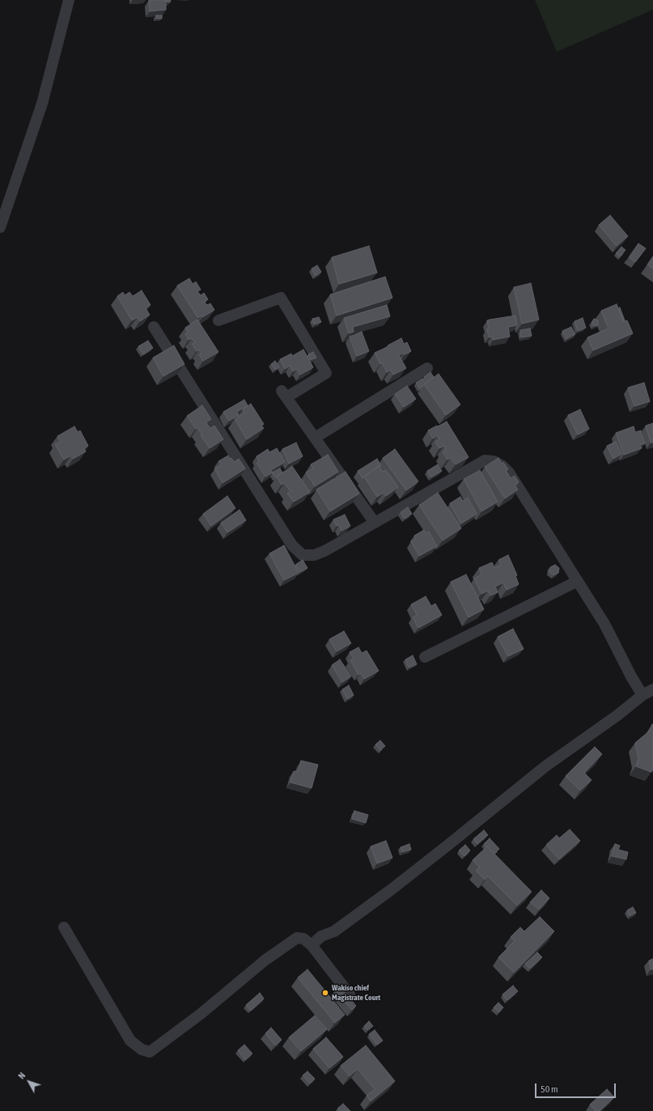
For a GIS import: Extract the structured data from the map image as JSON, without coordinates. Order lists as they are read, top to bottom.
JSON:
{
  "places": ["Wakiso chief Magistrate Court"],
  "scale_bar": "50 m",
  "north": "top left"
}
